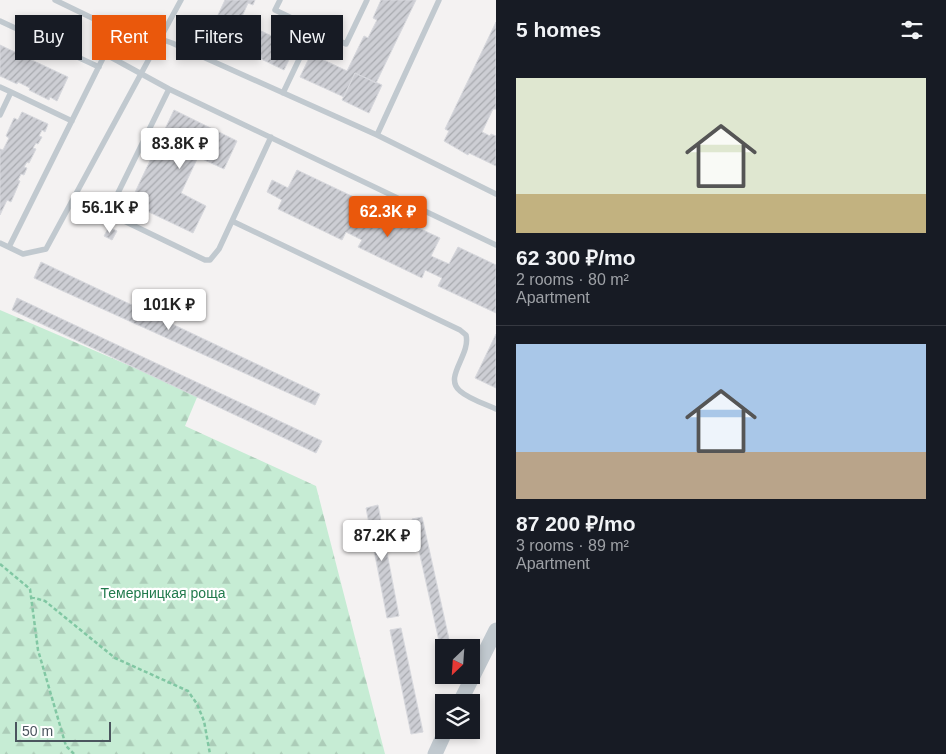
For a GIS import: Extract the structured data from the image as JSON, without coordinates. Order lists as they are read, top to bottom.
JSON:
{
  "parks": ["Темерницкая роща"],
  "scale_bar": "50 m",
  "north": "bottom left",
  "page": {
    "heading": "5 homes",
    "chip": [
      "Buy",
      "Rent",
      "Filters",
      "New"
    ],
    "list": [
      {
        "name": "62 300 ₽/mo",
        "note": "2 rooms · 80 m² · Apartment"
      },
      {
        "name": "87 200 ₽/mo",
        "note": "3 rooms · 89 m² · Apartment"
      }
    ],
    "price": [
      "83.8K ₽",
      "56.1K ₽",
      "62.3K ₽",
      "101K ₽",
      "87.2K ₽"
    ],
    "scale": "50 m"
  }
}
